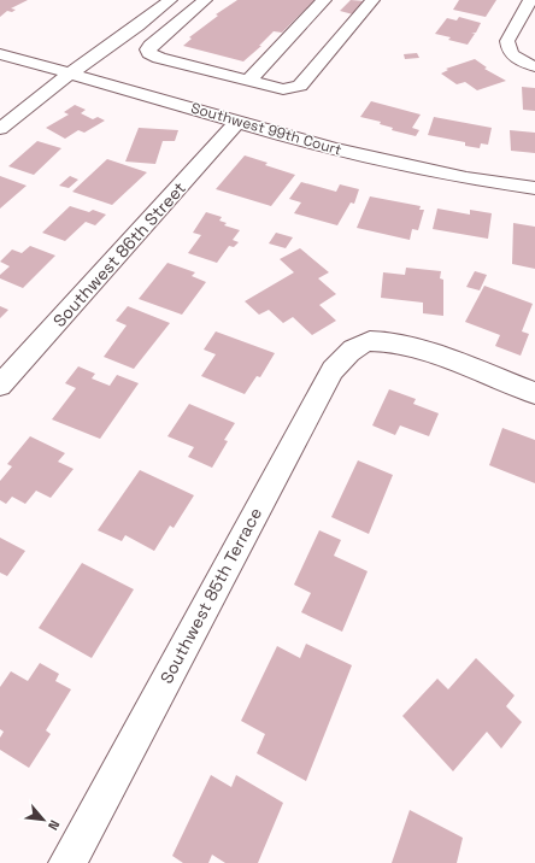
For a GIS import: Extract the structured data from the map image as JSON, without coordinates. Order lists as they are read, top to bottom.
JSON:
{
  "streets": {
    "street": ["Southwest 99th Court", "Southwest 86th Street", "Southwest 85th Terrace"]
  },
  "crossings": [
    ["Southwest 99th Court", "Southwest 86th Street"]
  ],
  "north": "bottom right"
}
